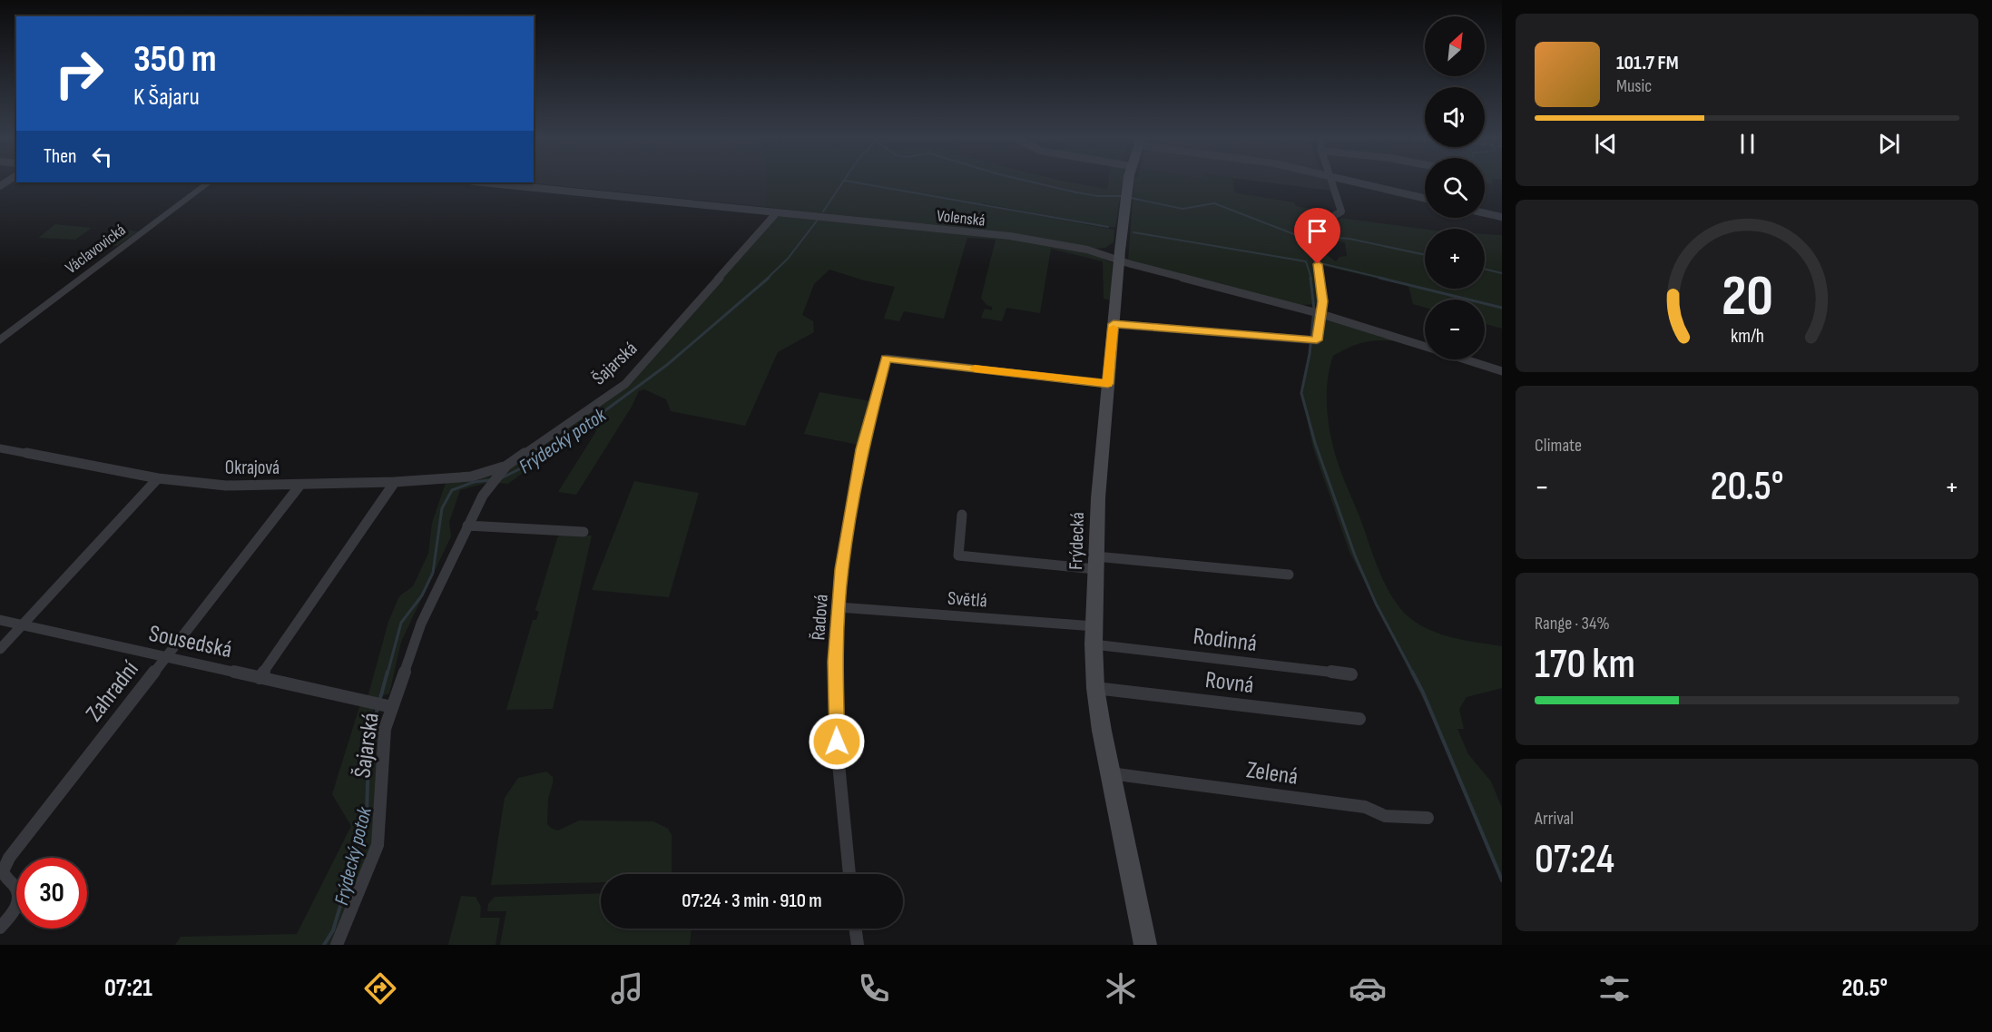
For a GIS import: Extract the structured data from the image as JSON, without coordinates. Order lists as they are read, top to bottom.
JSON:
{
  "streets": {
    "main road": ["Frýdecká"],
    "street": [
      "Volenská",
      "Václavovická",
      "Šajarská",
      "Okrajová",
      "Světlá",
      "Řadová",
      "Rodinná",
      "Sousedská",
      "Rovná",
      "Zahradní",
      "Zelená"
    ]
  },
  "crossings": [
    ["Volenská", "Šajarská"],
    ["Volenská", "Frýdecká"],
    ["Šajarská", "Okrajová"],
    ["Šajarská", "Sousedská"],
    ["Okrajová", "Zahradní"],
    ["Frýdecká", "Světlá"],
    ["Frýdecká", "Řadová"],
    ["Frýdecká", "Rodinná"],
    ["Frýdecká", "Rovná"],
    ["Frýdecká", "Zelená"],
    ["Světlá", "Řadová"],
    ["Sousedská", "Zahradní"]
  ],
  "water": ["Frýdecký potok"],
  "north": "top right",
  "page": {
    "map_buttons": ["+", "−"],
    "turn": ["350 m", "K Šajaru"],
    "song": ["101.7 FM", "Music"],
    "then": "Then",
    "tile": [
      "Climate",
      ["Range · 34%", "170 km"],
      ["Arrival", "07:24"]
    ],
    "heat": ["−", "20.5°", "+"],
    "limit": "30",
    "trip": "07:24 · 3 min · 910 m",
    "tabs": ["07:21", "20.5°"],
    "gauge": ["20", "km/h"]
  }
}
